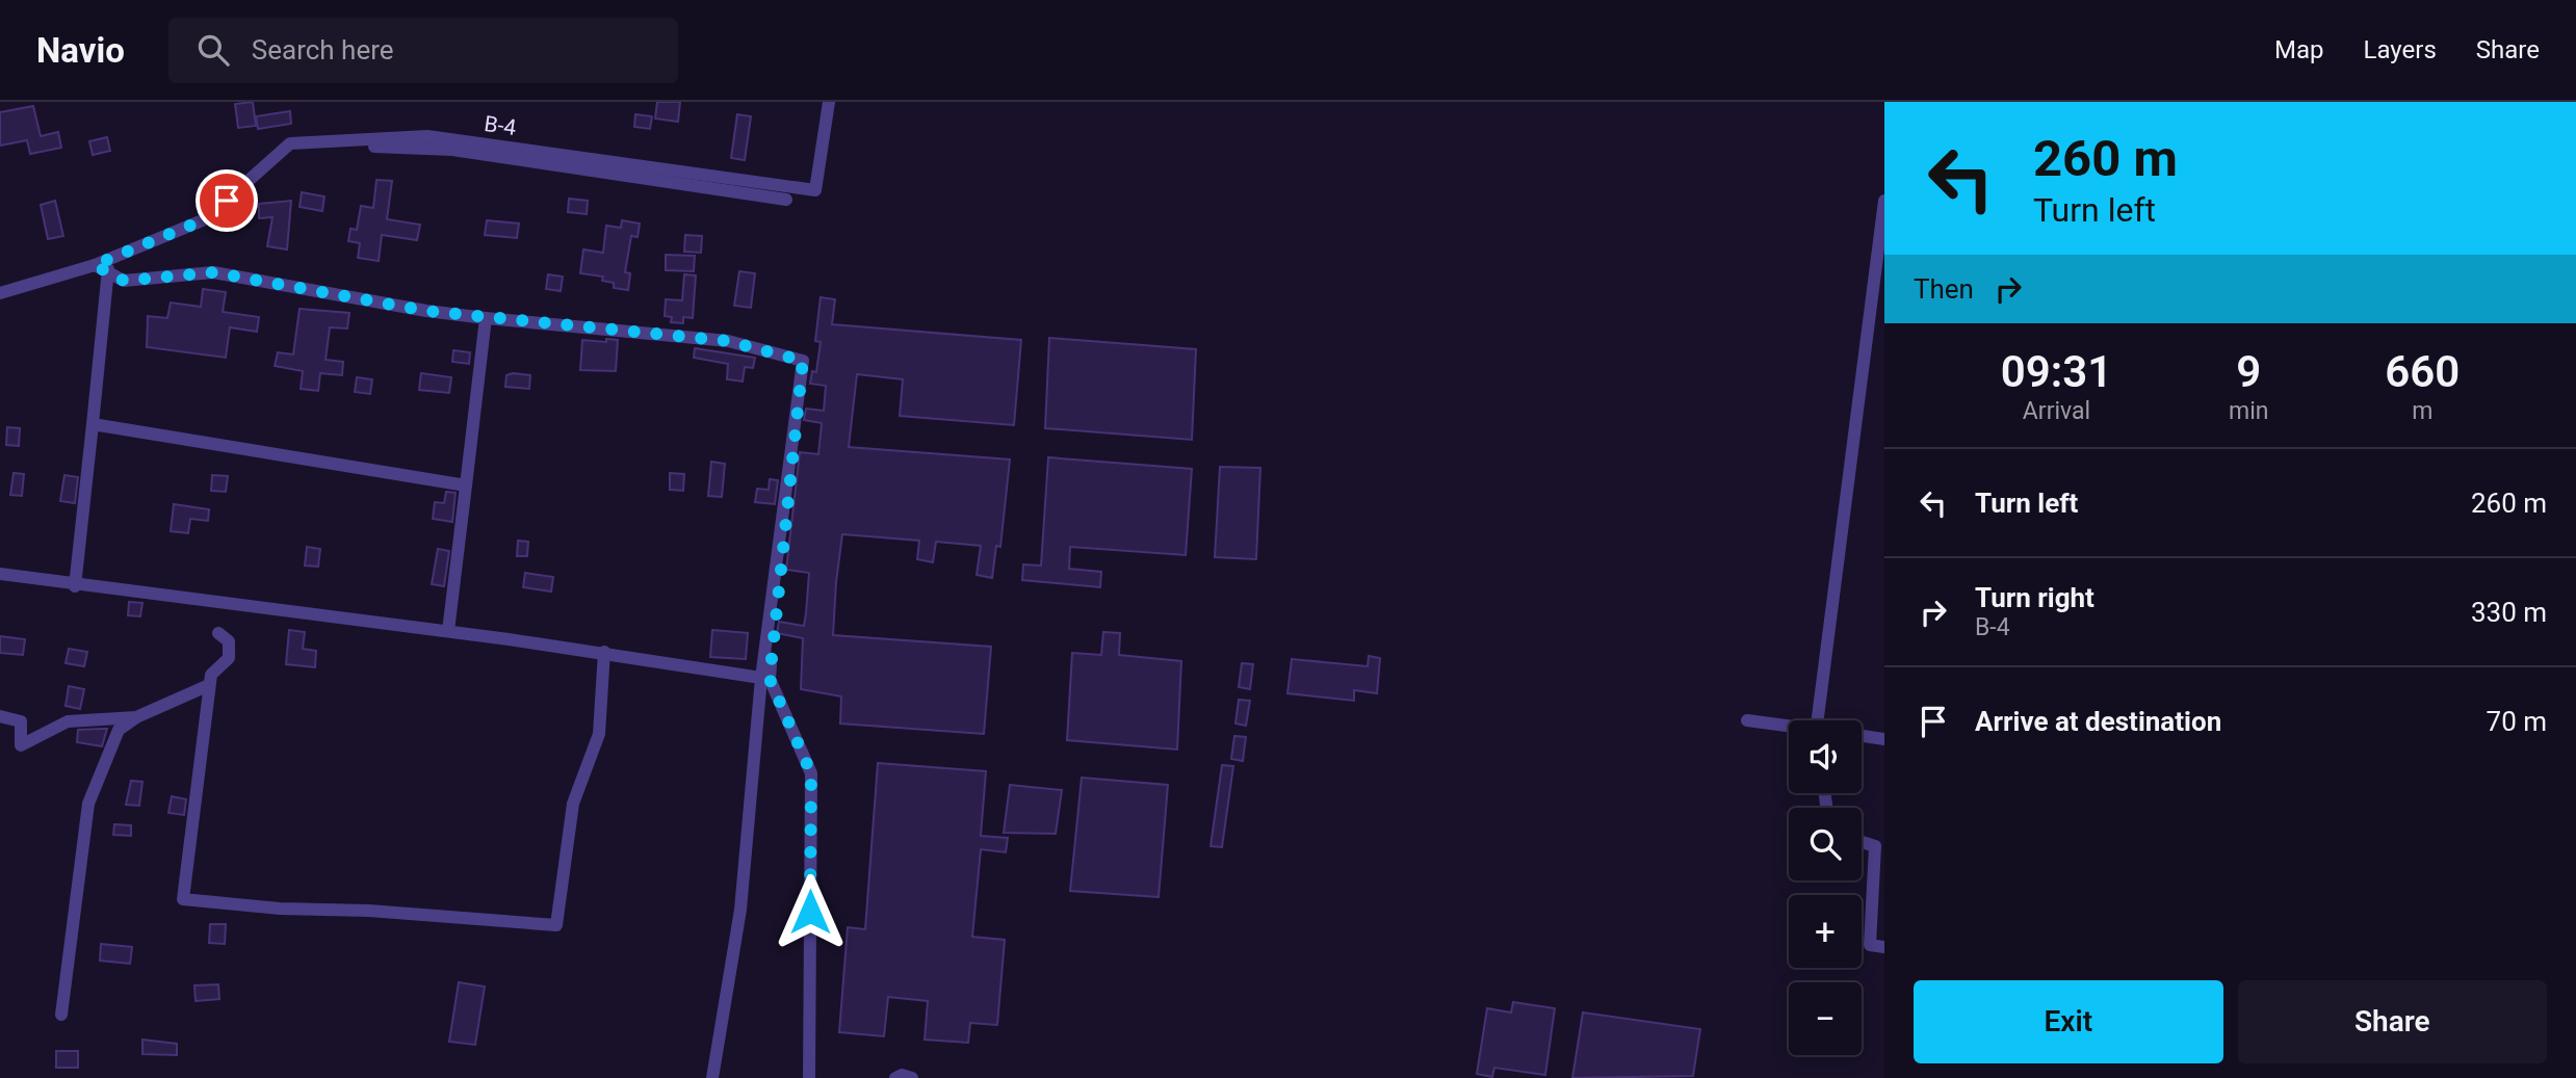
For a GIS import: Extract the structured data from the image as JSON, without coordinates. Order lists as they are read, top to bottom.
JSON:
{
  "streets": {
    "street": ["B-4"]
  },
  "page": {
    "header": "Navio",
    "search": "Search here",
    "nav": ["Map", "Layers", "Share"],
    "turn": ["260 m", "Turn left"],
    "then": "Then",
    "eta": [
      "09:31",
      "Arrival",
      "9",
      "min",
      "660",
      "m"
    ],
    "list": [
      {
        "name": "Turn left",
        "value": "260 m"
      },
      {
        "name": "Turn right",
        "note": "B-4",
        "value": "330 m"
      },
      {
        "name": "Arrive at destination",
        "value": "70 m"
      }
    ],
    "map_buttons": ["+", "−"],
    "buttons": ["Exit", "Share"]
  }
}
